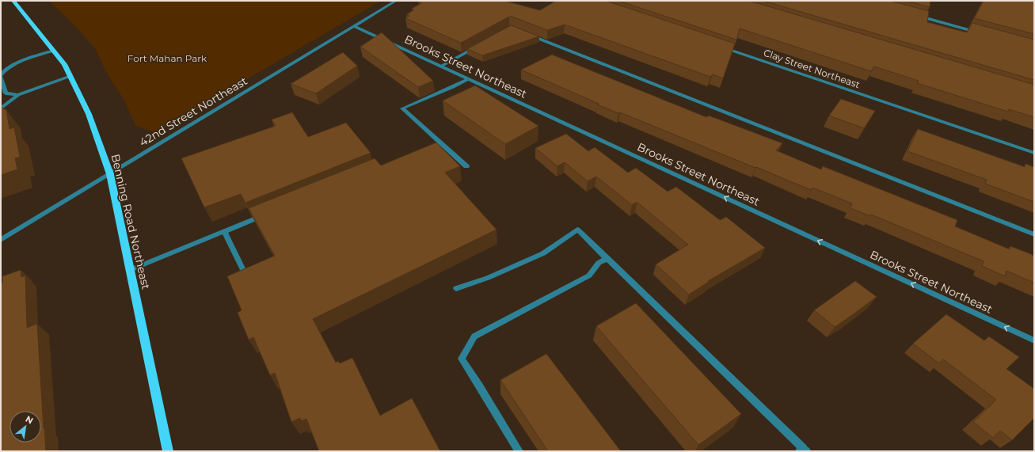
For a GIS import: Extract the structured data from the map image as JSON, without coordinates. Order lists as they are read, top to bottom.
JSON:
{
  "streets": {
    "main road": ["Benning Road Northeast"],
    "street": ["Brooks Street Northeast", "Clay Street Northeast", "42nd Street Northeast"]
  },
  "crossings": [
    ["Brooks Street Northeast", "42nd Street Northeast"],
    ["42nd Street Northeast", "Benning Road Northeast"]
  ],
  "one_way": ["Brooks Street Northeast"],
  "parks": ["Fort Mahan Park"],
  "north": "top right"
}
